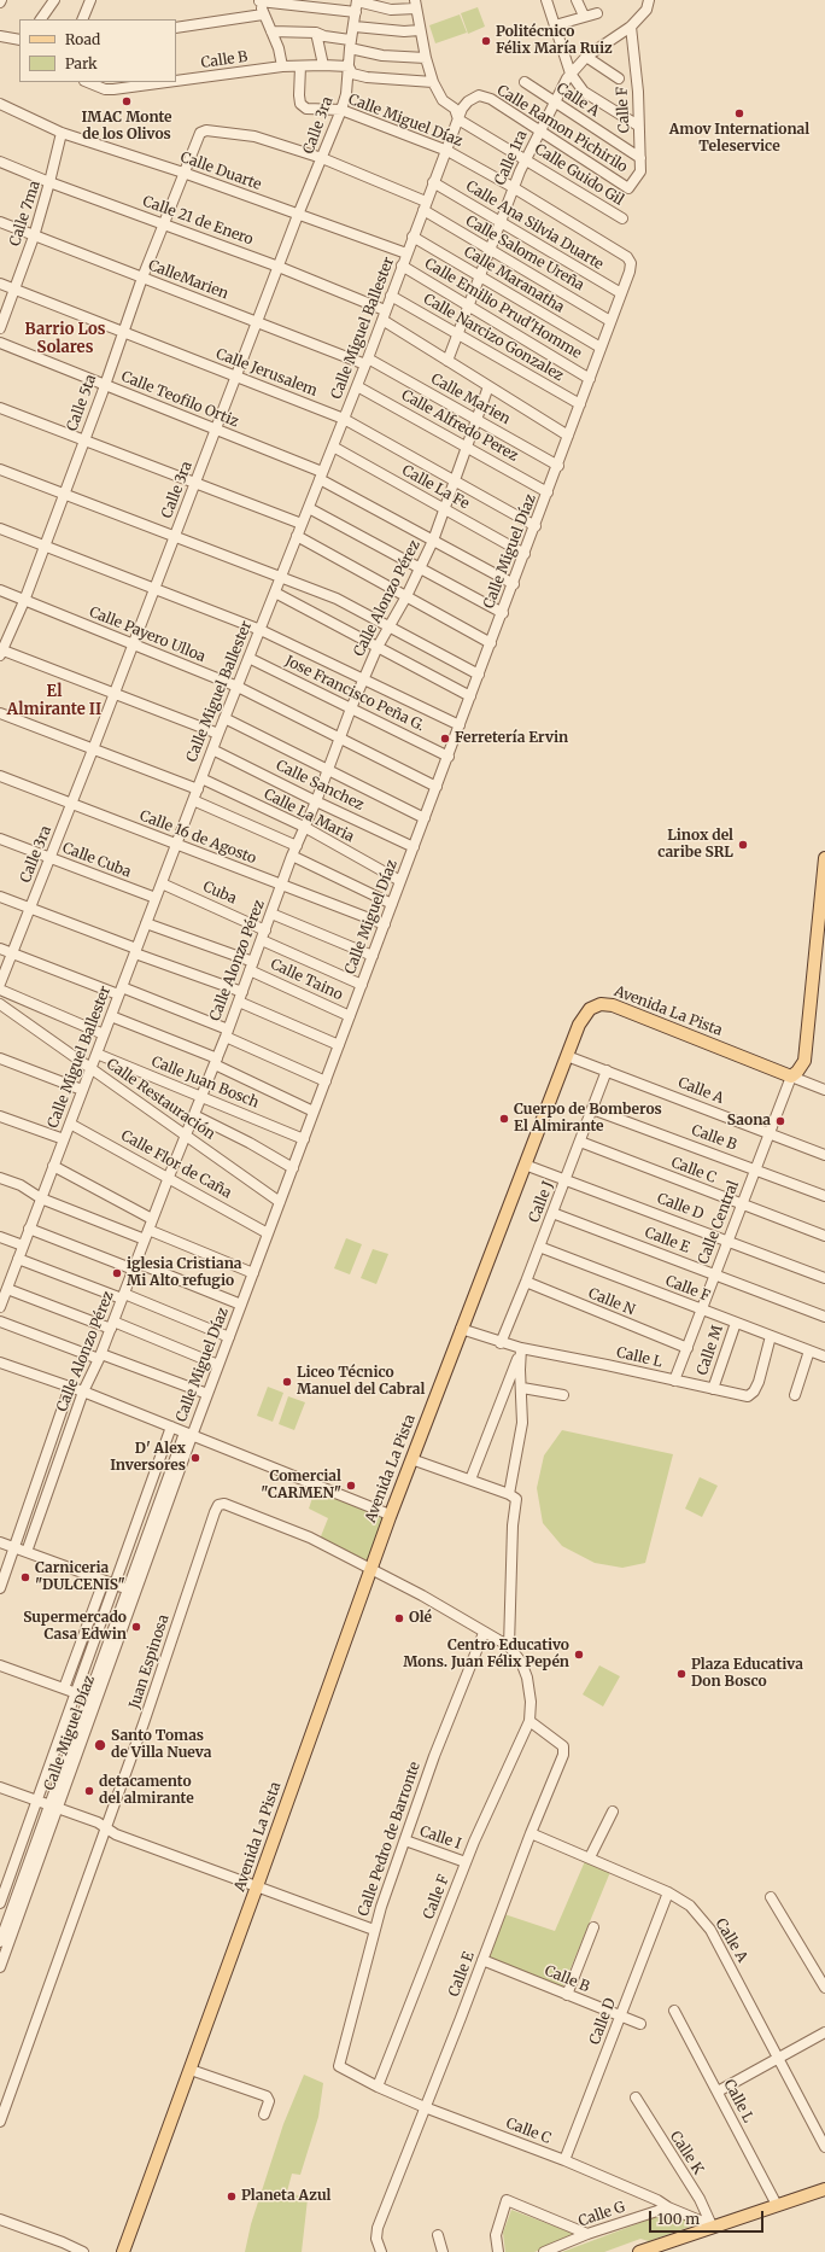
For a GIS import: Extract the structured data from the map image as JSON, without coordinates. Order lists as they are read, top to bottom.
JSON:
{
  "streets": {
    "main road": ["Avenida La Pista"],
    "street": [
      "Calle B",
      "Calle A",
      "Calle F",
      "Calle Miguel Díaz",
      "Calle 3ra",
      "Calle Ramon Pichirilo",
      "Calle 1ra",
      "Calle Duarte",
      "Calle Guido Gil",
      "Calle 7ma",
      "Calle 21 de Enero",
      "Calle Ana Silvia Duarte",
      "Calle Salome Ureña",
      "CalleMarien",
      "Calle Maranatha",
      "Calle Emilio Prud'Homme",
      "Calle Miguel Ballester",
      "Calle Narcizo Gonzalez",
      "Calle Jerusalem",
      "Calle Teofilo Ortiz",
      "Calle Marien",
      "Calle 5ta",
      "Calle Alfredo Perez",
      "Calle La Fe",
      "Calle Alonzo Pérez",
      "Calle Payero Ulloa",
      "Jose Francisco Peña G.",
      "Calle Sanchez",
      "Calle La Maria",
      "Calle 16 de Agosto",
      "Calle Cuba",
      "Cuba",
      "Calle Taino",
      "Calle Juan Bosch",
      "Calle Restauración",
      "Calle Flor de Caña",
      "Calle C",
      "Calle J",
      "Calle D",
      "Calle Central",
      "Calle E",
      "Calle N",
      "Calle M",
      "Calle L",
      "Juan Espinosa",
      "Calle I",
      "Calle Pedro de Barronte",
      "Calle K",
      "Calle G"
    ]
  },
  "crossings": [
    ["Calle B", "Calle Miguel Díaz"],
    ["Calle B", "Calle 3ra"],
    ["Calle B", "Calle J"],
    ["Calle B", "Calle D"],
    ["Calle B", "Calle Central"],
    ["Calle B", "Calle E"],
    ["Calle A", "Calle F"],
    ["Calle A", "Calle 1ra"],
    ["Calle A", "Avenida La Pista"],
    ["Calle A", "Calle J"],
    ["Calle A", "Calle D"],
    ["Calle A", "Calle Central"],
    ["Calle A", "Calle E"],
    ["Calle F", "Calle Ramon Pichirilo"],
    ["Calle F", "Calle 1ra"],
    ["Calle F", "Calle C"],
    ["Calle F", "Calle J"],
    ["Calle F", "Calle Central"],
    ["Calle F", "Calle E"],
    ["Calle F", "Calle M"],
    ["Calle F", "Calle L"],
    ["Calle F", "Calle I"],
    ["Calle Miguel Díaz", "Calle 3ra"],
    ["Calle Miguel Díaz", "Calle 1ra"],
    ["Calle Miguel Díaz", "Calle 21 de Enero"],
    ["Calle Miguel Díaz", "Calle Ana Silvia Duarte"],
    ["Calle Miguel Díaz", "Calle Salome Ureña"],
    ["Calle Miguel Díaz", "Calle Maranatha"],
    ["Calle Miguel Díaz", "Calle Emilio Prud'Homme"],
    ["Calle Miguel Díaz", "Calle Miguel Ballester"],
    ["Calle Miguel Díaz", "Calle Narcizo Gonzalez"],
    ["Calle Miguel Díaz", "Calle Jerusalem"],
    ["Calle Miguel Díaz", "Calle Teofilo Ortiz"],
    ["Calle Miguel Díaz", "Calle Marien"],
    ["Calle Miguel Díaz", "Calle Alfredo Perez"],
    ["Calle Miguel Díaz", "Calle La Fe"],
    ["Calle Miguel Díaz", "Calle Payero Ulloa"],
    ["Calle Miguel Díaz", "Jose Francisco Peña G."],
    ["Calle Miguel Díaz", "Calle Sanchez"],
    ["Calle Miguel Díaz", "Calle La Maria"],
    ["Calle Miguel Díaz", "Calle 16 de Agosto"],
    ["Calle Miguel Díaz", "Cuba"],
    ["Calle Miguel Díaz", "Calle Taino"],
    ["Calle Miguel Díaz", "Calle Juan Bosch"],
    ["Calle Miguel Díaz", "Calle Restauración"],
    ["Calle Miguel Díaz", "Calle Flor de Caña"],
    ["Calle 3ra", "Calle Duarte"],
    ["Calle 3ra", "Calle 21 de Enero"],
    ["Calle 3ra", "Calle Salome Ureña"],
    ["Calle 3ra", "CalleMarien"],
    ["Calle 3ra", "Calle Jerusalem"],
    ["Calle 3ra", "Calle Teofilo Ortiz"],
    ["Calle 3ra", "Calle Payero Ulloa"],
    ["Calle 3ra", "Calle 16 de Agosto"],
    ["Calle 3ra", "Calle Cuba"],
    ["Calle Ramon Pichirilo", "Calle 1ra"],
    ["Calle Ramon Pichirilo", "Calle Miguel Ballester"],
    ["Calle 1ra", "Calle Guido Gil"],
    ["Calle 1ra", "Calle 21 de Enero"],
    ["Calle 1ra", "Calle Ana Silvia Duarte"],
    ["Calle 1ra", "Calle Salome Ureña"],
    ["Calle 1ra", "Calle Maranatha"],
    ["Calle 1ra", "Calle Emilio Prud'Homme"],
    ["Calle 1ra", "Calle Narcizo Gonzalez"],
    ["Calle Duarte", "Calle 7ma"],
    ["Calle Duarte", "Calle Miguel Ballester"],
    ["Calle Duarte", "Calle 5ta"],
    ["Calle Guido Gil", "Calle Miguel Ballester"],
    ["Calle 7ma", "Calle 21 de Enero"],
    ["Calle 7ma", "CalleMarien"],
    ["Calle 7ma", "Calle Jerusalem"],
    ["Calle 21 de Enero", "Calle Miguel Ballester"],
    ["Calle 21 de Enero", "Calle 5ta"],
    ["Calle 21 de Enero", "Calle Alonzo Pérez"],
    ["Calle Ana Silvia Duarte", "Calle Miguel Ballester"],
    ["Calle Salome Ureña", "Calle Miguel Ballester"],
    ["Calle Salome Ureña", "Calle 5ta"],
    ["CalleMarien", "Calle Miguel Ballester"],
    ["CalleMarien", "Calle Marien"],
    ["CalleMarien", "Calle 5ta"],
    ["Calle Maranatha", "Calle Miguel Ballester"],
    ["Calle Emilio Prud'Homme", "Calle Miguel Ballester"],
    ["Calle Miguel Ballester", "Calle Narcizo Gonzalez"],
    ["Calle Miguel Ballester", "Calle Jerusalem"],
    ["Calle Miguel Ballester", "Calle Teofilo Ortiz"],
    ["Calle Miguel Ballester", "Calle Marien"],
    ["Calle Miguel Ballester", "Calle Alfredo Perez"],
    ["Calle Miguel Ballester", "Calle La Fe"],
    ["Calle Miguel Ballester", "Calle Payero Ulloa"],
    ["Calle Miguel Ballester", "Jose Francisco Peña G."],
    ["Calle Miguel Ballester", "Calle Sanchez"],
    ["Calle Miguel Ballester", "Calle La Maria"],
    ["Calle Miguel Ballester", "Calle 16 de Agosto"],
    ["Calle Miguel Ballester", "Calle Cuba"],
    ["Calle Miguel Ballester", "Cuba"],
    ["Calle Miguel Ballester", "Calle Taino"],
    ["Calle Miguel Ballester", "Calle Juan Bosch"],
    ["Calle Miguel Ballester", "Calle Restauración"],
    ["Calle Miguel Ballester", "Calle Flor de Caña"],
    ["Calle Jerusalem", "Calle 5ta"],
    ["Calle Jerusalem", "Calle Alonzo Pérez"],
    ["Calle Teofilo Ortiz", "Calle 5ta"],
    ["Calle Teofilo Ortiz", "Calle Alonzo Pérez"],
    ["Calle Marien", "Calle Alonzo Pérez"],
    ["Calle 5ta", "Calle Payero Ulloa"],
    ["Calle Alfredo Perez", "Calle Alonzo Pérez"],
    ["Calle La Fe", "Calle Alonzo Pérez"],
    ["Calle Alonzo Pérez", "Calle Payero Ulloa"],
    ["Calle Alonzo Pérez", "Jose Francisco Peña G."],
    ["Calle Alonzo Pérez", "Calle Sanchez"],
    ["Calle Alonzo Pérez", "Calle La Maria"],
    ["Calle Alonzo Pérez", "Calle 16 de Agosto"],
    ["Calle Alonzo Pérez", "Cuba"],
    ["Calle Alonzo Pérez", "Calle Taino"],
    ["Calle Alonzo Pérez", "Calle Juan Bosch"],
    ["Calle Alonzo Pérez", "Calle Restauración"],
    ["Calle Alonzo Pérez", "Calle Flor de Caña"],
    ["Avenida La Pista", "Calle D"],
    ["Avenida La Pista", "Calle Central"],
    ["Avenida La Pista", "Calle L"],
    ["Avenida La Pista", "Juan Espinosa"],
    ["Calle C", "Calle J"],
    ["Calle C", "Calle D"],
    ["Calle C", "Calle Central"],
    ["Calle C", "Calle E"],
    ["Calle C", "Calle Pedro de Barronte"],
    ["Calle C", "Calle K"],
    ["Calle C", "Calle G"],
    ["Calle J", "Calle D"],
    ["Calle J", "Calle E"],
    ["Calle J", "Calle N"],
    ["Calle J", "Calle L"],
    ["Calle D", "Calle Central"],
    ["Calle Central", "Calle E"],
    ["Calle Central", "Calle N"],
    ["Calle Central", "Calle L"],
    ["Calle M", "Calle L"],
    ["Calle I", "Calle Pedro de Barronte"]
  ],
  "districts": ["Barrio Los Solares", "El Almirante II"],
  "places": [
    "Politécnico Félix María Ruiz",
    "IMAC Monte de los Olivos",
    "Amov International Teleservice",
    "Ferretería Ervin",
    "Linox del caribe SRL",
    "Cuerpo de Bomberos El Almirante",
    "Saona",
    "iglesia Cristiana Mi Alto refugio",
    "Liceo Técnico Manuel del Cabral",
    "D' Alex Inversores",
    "Comercial \"CARMEN\"",
    "Carniceria \"DULCENIS\"",
    "Olé",
    "Supermercado Casa Edwin",
    "Centro Educativo Mons. Juan Félix Pepén",
    "Plaza Educativa Don Bosco",
    "Santo Tomas de Villa Nueva",
    "detacamento del almirante",
    "Planeta Azul"
  ],
  "legend": ["Road", "Park"],
  "scale_bar": "100 m"
}
